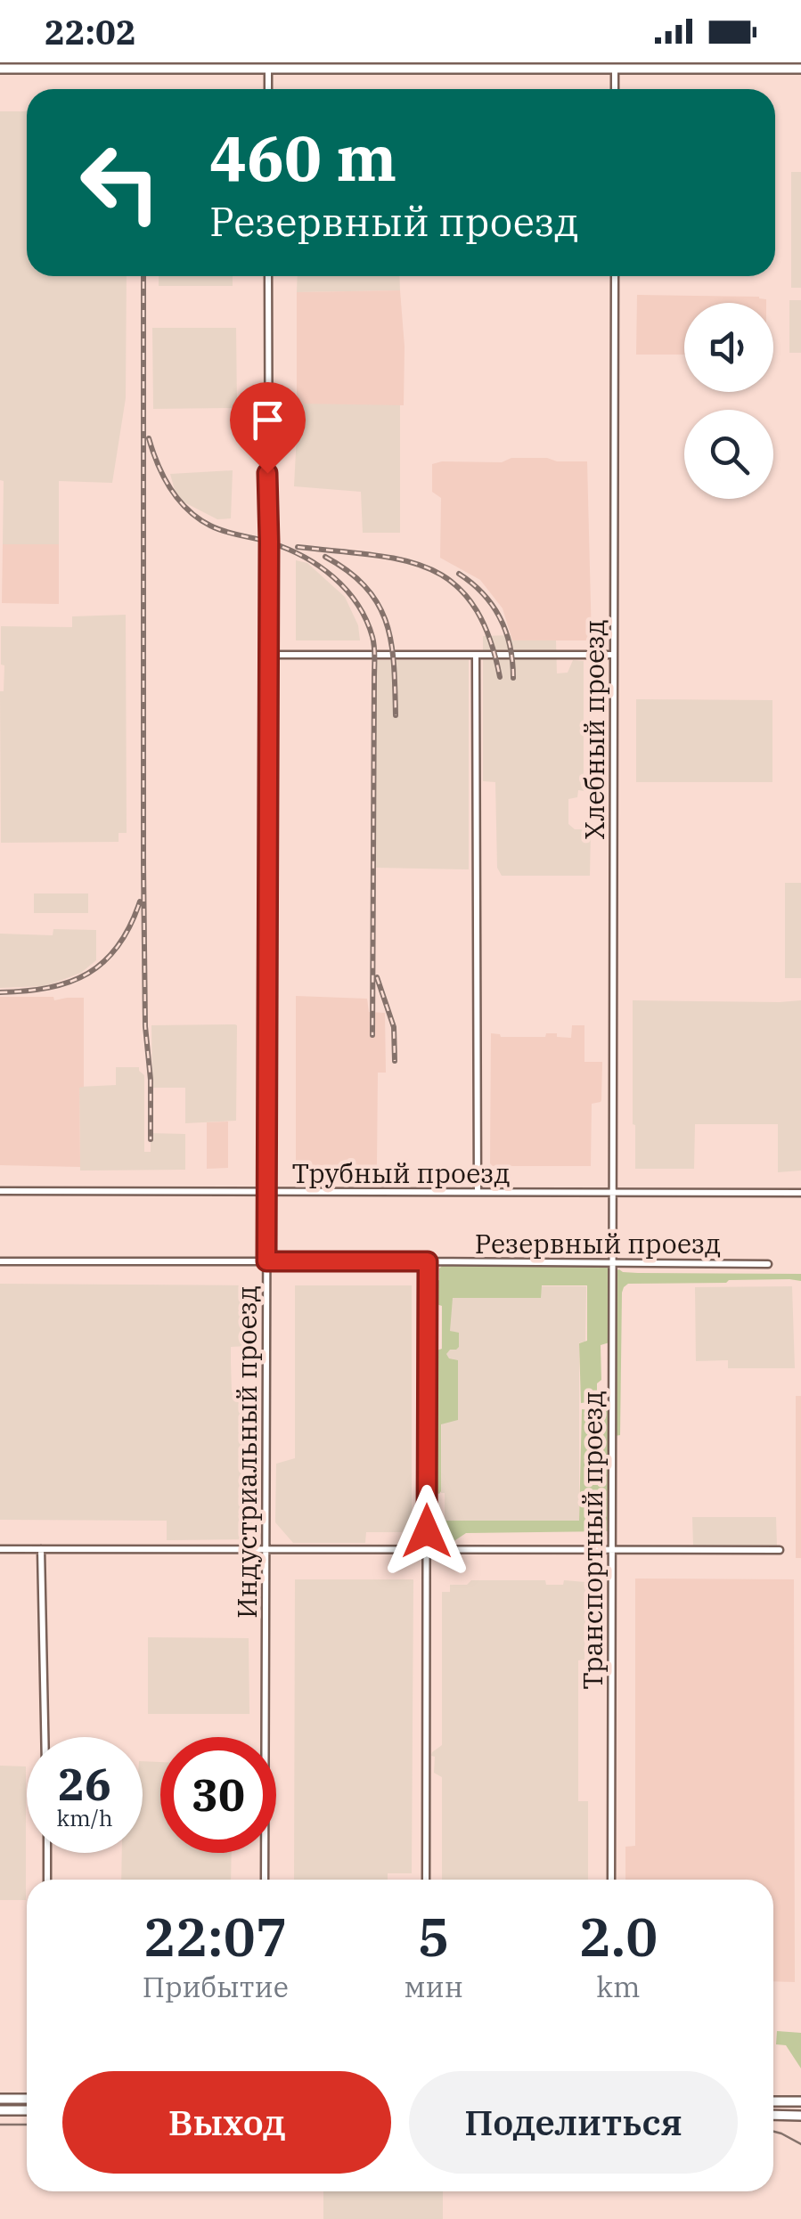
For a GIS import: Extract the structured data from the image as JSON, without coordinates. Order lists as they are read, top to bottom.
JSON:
{
  "streets": {
    "street": [
      "Хлебный проезд",
      "Трубный проезд",
      "Резервный проезд",
      "Индустриальный проезд",
      "Транспортный проезд"
    ]
  },
  "crossings": [
    ["Хлебный проезд", "Трубный проезд"],
    ["Хлебный проезд", "Транспортный проезд"],
    ["Трубный проезд", "Индустриальный проезд"],
    ["Трубный проезд", "Транспортный проезд"],
    ["Резервный проезд", "Индустриальный проезд"],
    ["Резервный проезд", "Транспортный проезд"]
  ],
  "page": {
    "status": "22:02",
    "turn": ["460 m", "Резервный проезд"],
    "speed": "26 km/h",
    "limit": "30",
    "eta": [
      "22:07",
      "Прибытие",
      "5",
      "мин",
      "2.0",
      "km"
    ],
    "buttons": ["Выход", "Поделиться"]
  }
}
